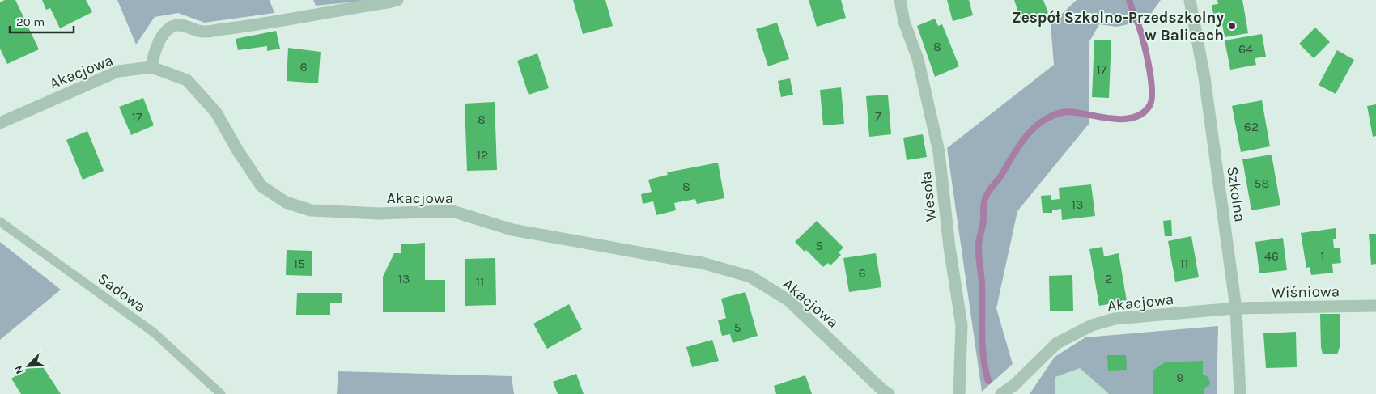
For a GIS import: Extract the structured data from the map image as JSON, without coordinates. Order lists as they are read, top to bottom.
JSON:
{
  "streets": {
    "street": [
      "Akacjowa",
      "Szkolna",
      "Wesoła",
      "Wiśniowa"
    ],
    "lane": ["Sadowa"]
  },
  "crossings": [
    ["Akacjowa", "Szkolna"],
    ["Akacjowa", "Wiśniowa"],
    ["Szkolna", "Wiśniowa"]
  ],
  "places": ["Zespół Szkolno-Przedszkolny w Balicach"],
  "house_numbers": [
    "8",
    "64",
    "6",
    "17",
    "7",
    "17",
    "8",
    "62",
    "12",
    "58",
    "8",
    "13",
    "5",
    "46",
    "1",
    "15",
    "11",
    "6",
    "13",
    "2",
    "11",
    "5",
    "9"
  ],
  "scale_bar": "20 m",
  "north": "bottom left"
}
